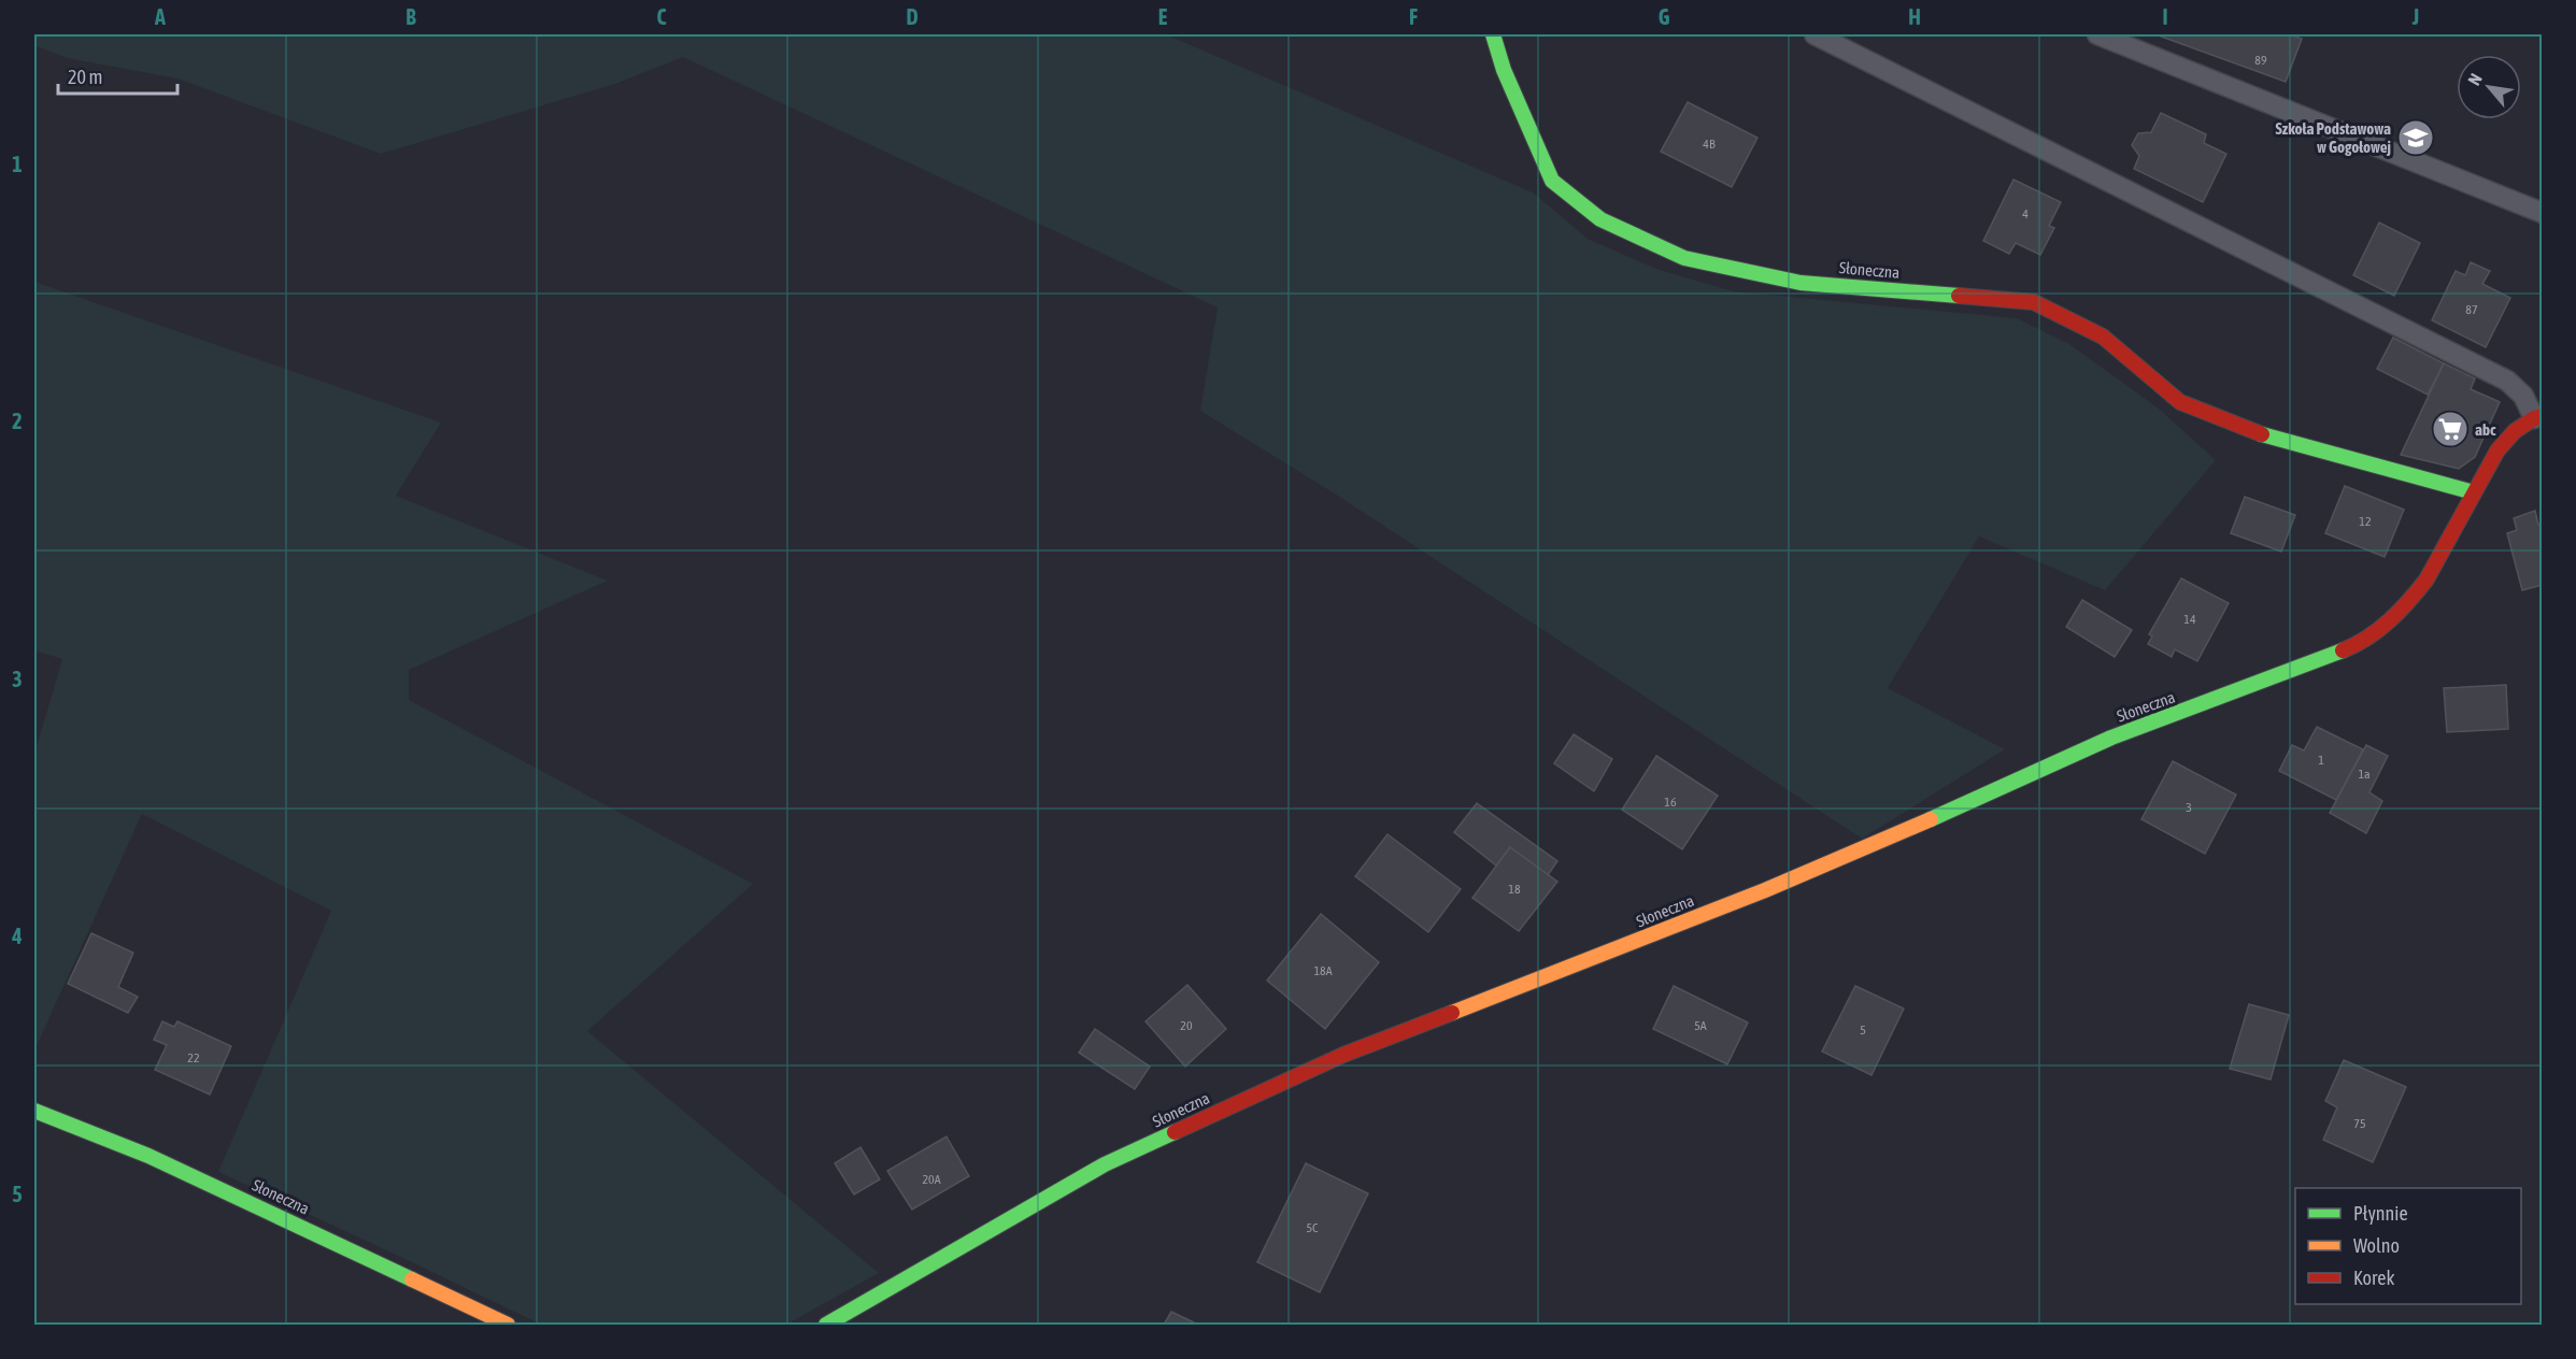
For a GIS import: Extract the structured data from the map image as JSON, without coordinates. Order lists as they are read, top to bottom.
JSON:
{
  "streets": {
    "street": ["Słoneczna"]
  },
  "places": {
    "school or university": ["Szkoła Podstawowa w Gogołowej"],
    "supermarket": ["abc"]
  },
  "house_numbers": [
    "89",
    "4B",
    "4",
    "87",
    "12",
    "14",
    "1",
    "1a",
    "16",
    "3",
    "18",
    "18A",
    "20",
    "5A",
    "5",
    "22",
    "75",
    "20A",
    "5C"
  ],
  "legend": ["Płynnie", "Wolno", "Korek"],
  "scale_bar": "20 m",
  "north": "top left",
  "grid": {
    "columns": [
      "A",
      "B",
      "C",
      "D",
      "E",
      "F",
      "G",
      "H",
      "I",
      "J"
    ],
    "rows": [
      "1",
      "2",
      "3",
      "4",
      "5"
    ]
  }
}
